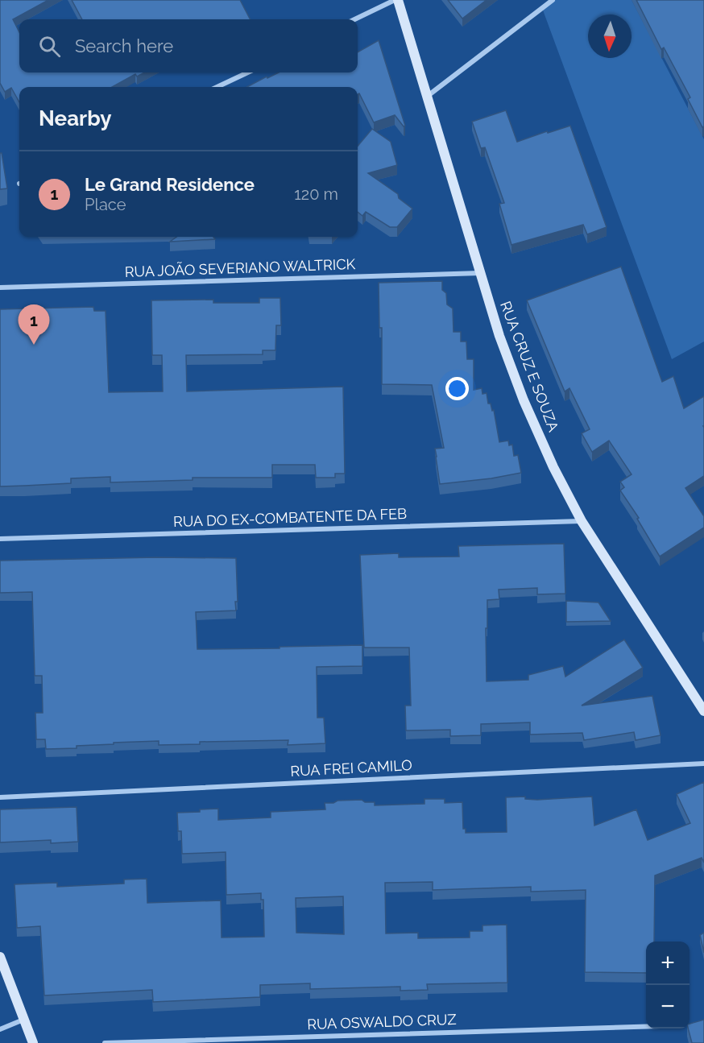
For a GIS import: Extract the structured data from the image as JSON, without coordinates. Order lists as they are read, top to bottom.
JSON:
{
  "streets": {
    "street": [
      "RUA JOÃO SEVERIANO WALTRICK",
      "RUA CRUZ E SOUZA",
      "RUA DO EX-COMBATENTE DA FEB",
      "RUA FREI CAMILO",
      "RUA OSWALDO CRUZ"
    ]
  },
  "crossings": [
    ["RUA JOÃO SEVERIANO WALTRICK", "RUA CRUZ E SOUZA"],
    ["RUA CRUZ E SOUZA", "RUA DO EX-COMBATENTE DA FEB"]
  ],
  "north": "bottom",
  "page": {
    "search": "Search here",
    "heading": "Nearby",
    "list": [
      {
        "mark": "1",
        "name": "Le Grand Residence",
        "note": "Place",
        "value": "120 m"
      }
    ],
    "pins": "1",
    "map_buttons": ["+", "−"]
  }
}
